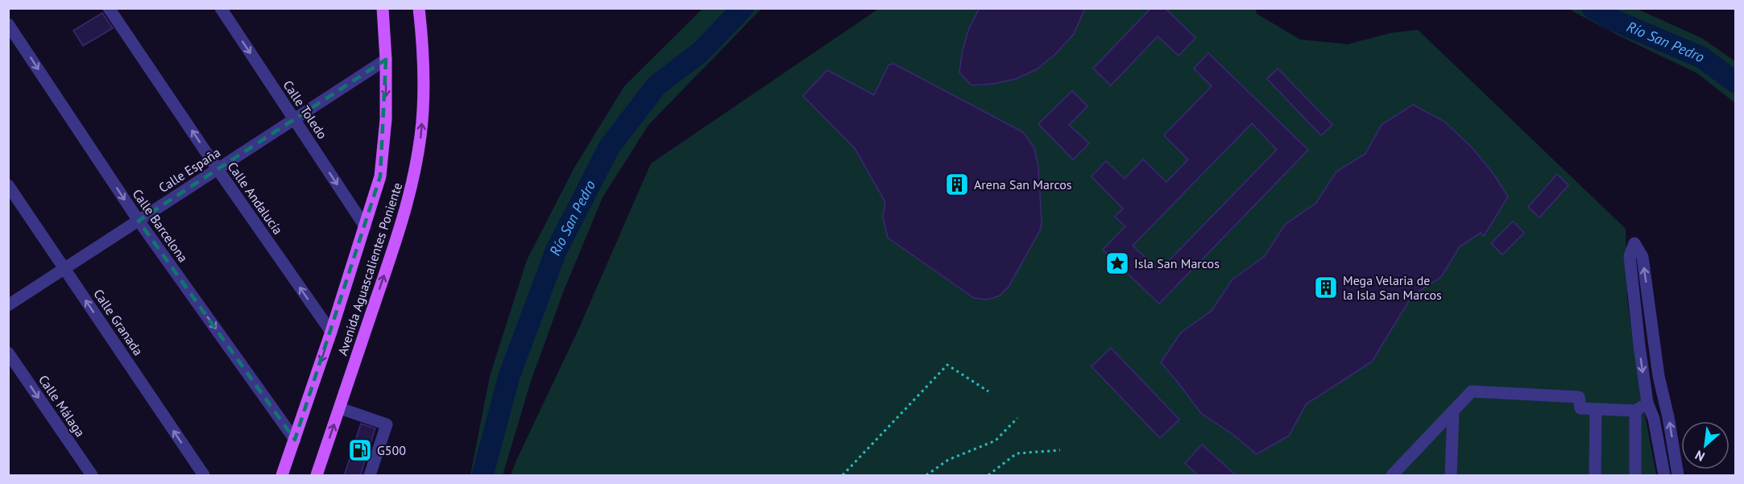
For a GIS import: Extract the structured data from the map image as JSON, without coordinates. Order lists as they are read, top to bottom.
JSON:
{
  "streets": {
    "main road": ["Avenida Aguascalientes Poniente"],
    "street": [
      "Calle Toledo",
      "Calle España",
      "Calle Andalucía",
      "Calle Barcelona",
      "Calle Granada",
      "Calle Málaga"
    ]
  },
  "crossings": [
    ["Calle Toledo", "Calle España"],
    ["Calle Toledo", "Avenida Aguascalientes Poniente"],
    ["Calle España", "Calle Andalucía"],
    ["Calle España", "Calle Barcelona"],
    ["Calle España", "Avenida Aguascalientes Poniente"],
    ["Calle España", "Calle Granada"],
    ["Calle Andalucía", "Avenida Aguascalientes Poniente"],
    ["Calle Barcelona", "Avenida Aguascalientes Poniente"]
  ],
  "one_way": [
    "Calle Toledo",
    "Calle Andalucía",
    "Calle Barcelona",
    "Calle Granada",
    "Calle Málaga"
  ],
  "water": ["Río San Pedro"],
  "places": {
    "building": ["Arena San Marcos", "Mega Velaria de la Isla San Marcos"],
    "place": ["Isla San Marcos"],
    "fuel station": ["G500"]
  },
  "north": "bottom left"
}
